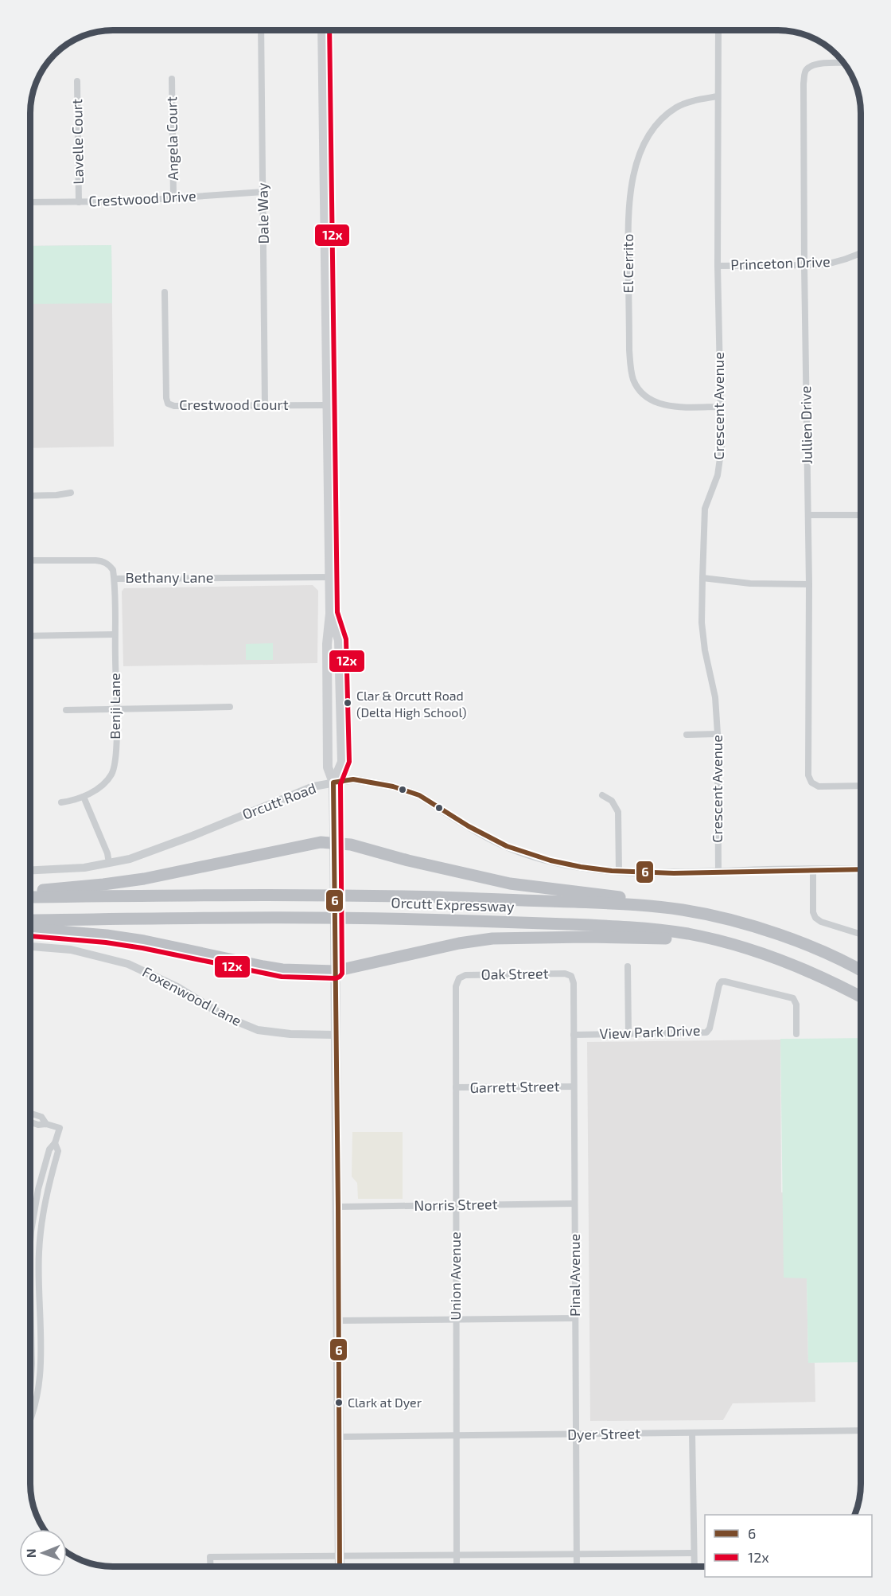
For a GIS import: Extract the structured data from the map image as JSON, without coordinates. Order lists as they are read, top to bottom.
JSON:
{
  "streets": {
    "highway": ["Orcutt Expressway"],
    "street": [
      "Angela Court",
      "Lavelle Court",
      "Crestwood Drive",
      "Dale Way",
      "El Cerrito",
      "Princeton Drive",
      "Crestwood Court",
      "Crescent Avenue",
      "Jullien Drive",
      "Bethany Lane",
      "Benji Lane",
      "Orcutt Road",
      "Oak Street",
      "Foxenwood Lane",
      "View Park Drive",
      "Garrett Street",
      "Norris Street",
      "Pinal Avenue",
      "Union Avenue",
      "Dyer Street"
    ]
  },
  "crossings": [
    ["Angela Court", "Crestwood Drive"],
    ["Lavelle Court", "Crestwood Drive"],
    ["Crestwood Drive", "Dale Way"],
    ["Dale Way", "Crestwood Court"],
    ["El Cerrito", "Crescent Avenue"],
    ["Princeton Drive", "Crescent Avenue"],
    ["Princeton Drive", "Jullien Drive"],
    ["Crescent Avenue", "Orcutt Road"],
    ["Bethany Lane", "Benji Lane"],
    ["Oak Street", "Pinal Avenue"],
    ["Oak Street", "Union Avenue"],
    ["View Park Drive", "Pinal Avenue"],
    ["Garrett Street", "Pinal Avenue"],
    ["Garrett Street", "Union Avenue"],
    ["Norris Street", "Pinal Avenue"],
    ["Norris Street", "Union Avenue"],
    ["Pinal Avenue", "Dyer Street"],
    ["Union Avenue", "Dyer Street"]
  ],
  "places": ["Clar & Orcutt Road (Delta High School)", "Clark at Dyer"],
  "lines": ["transit line 12x", "transit line 6"],
  "legend": ["6", "12x"],
  "north": "left"
}
